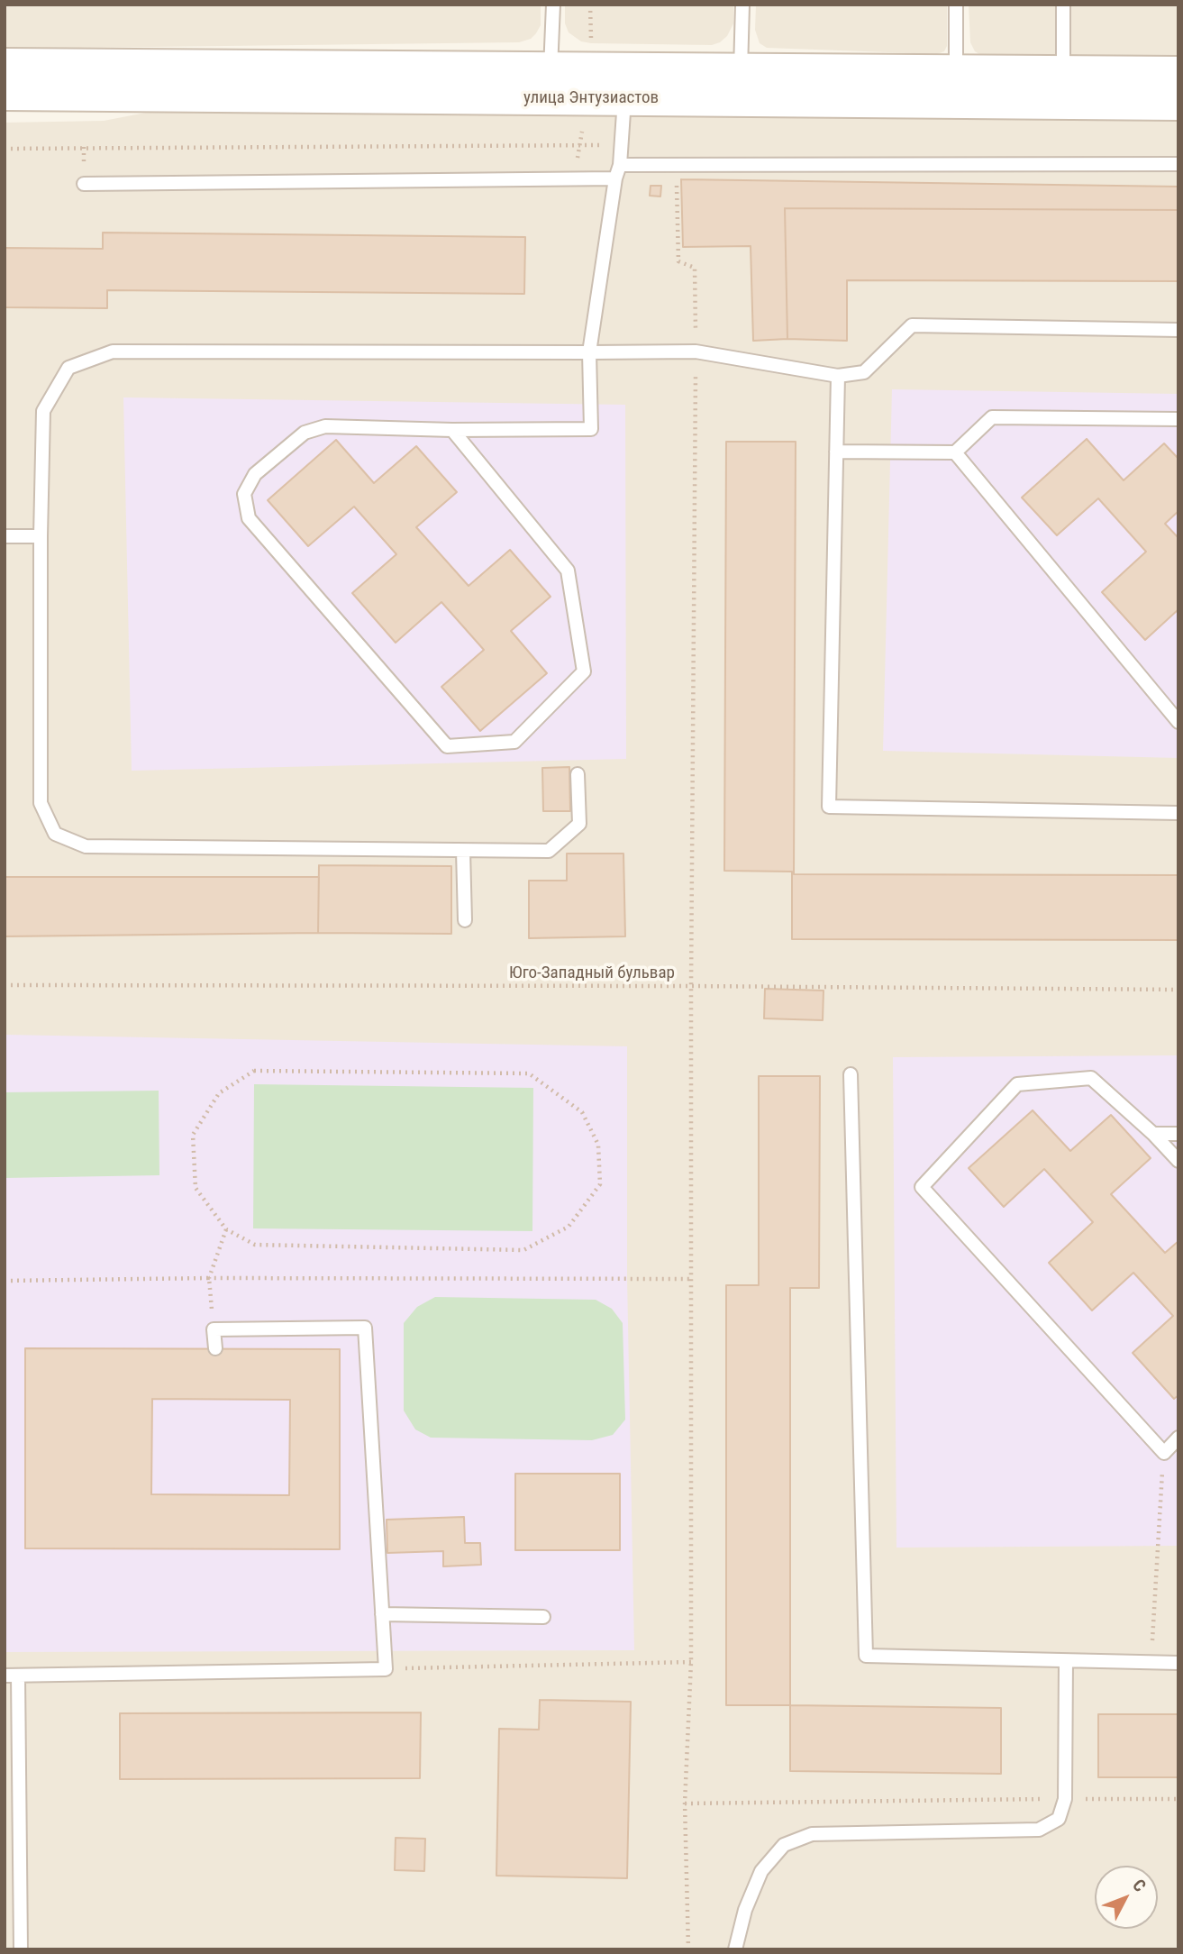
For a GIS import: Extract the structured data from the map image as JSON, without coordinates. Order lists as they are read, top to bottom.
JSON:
{
  "streets": {
    "main road": ["улица Энтузиастов"],
    "path": ["Юго-Западный бульвар"]
  },
  "north": "top right"
}
